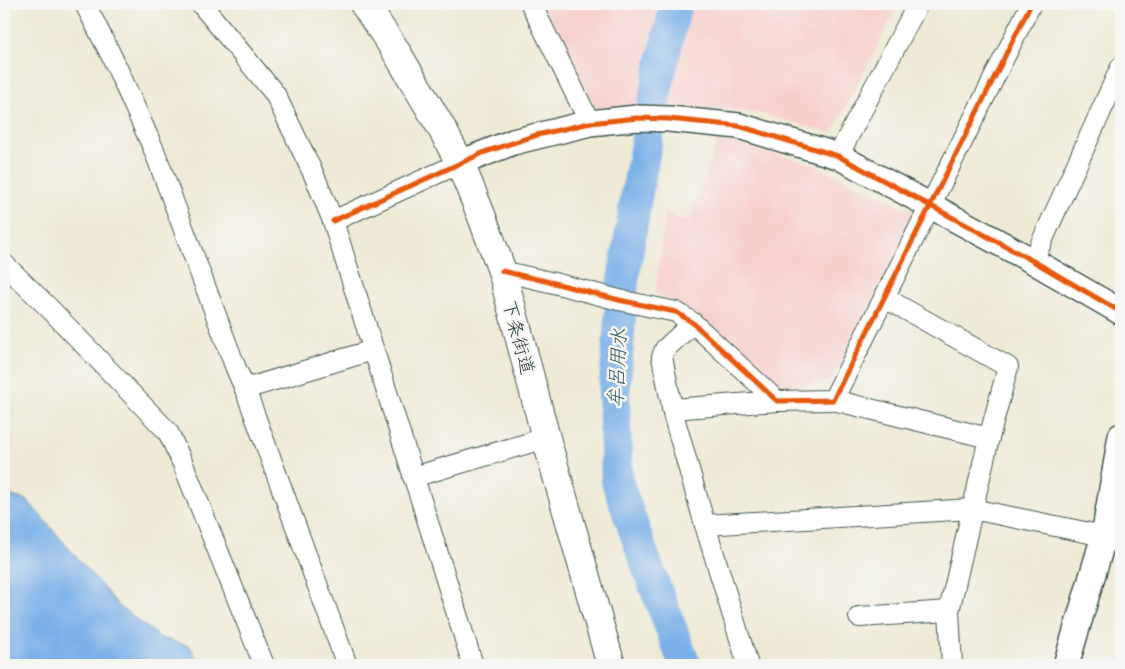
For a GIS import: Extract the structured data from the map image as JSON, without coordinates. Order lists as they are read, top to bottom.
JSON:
{
  "streets": {
    "main road": ["下条街道"]
  },
  "water": ["牟呂用水"]
}
